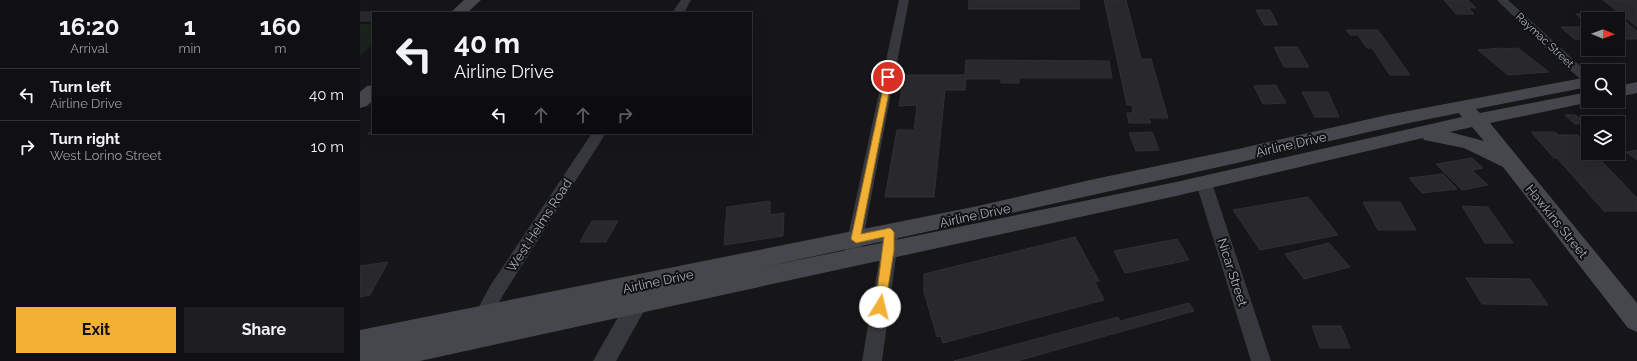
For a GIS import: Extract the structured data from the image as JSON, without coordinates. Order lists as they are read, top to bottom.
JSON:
{
  "streets": {
    "main road": ["Airline Drive", "Hawkins Street"],
    "street": ["Raymac Street", "West Helms Road", "Nicar Street"]
  },
  "crossings": [
    ["Airline Drive", "Hawkins Street"],
    ["Airline Drive", "West Helms Road"],
    ["Airline Drive", "Nicar Street"]
  ],
  "north": "right",
  "page": {
    "eta": [
      "16:20",
      "Arrival",
      "1",
      "min",
      "160",
      "m"
    ],
    "turn": ["40 m", "Airline Drive"],
    "list": [
      {
        "name": "Turn left",
        "note": "Airline Drive",
        "value": "40 m"
      },
      {
        "name": "Turn right",
        "note": "West Lorino Street",
        "value": "10 m"
      }
    ],
    "buttons": ["Exit", "Share"]
  }
}
